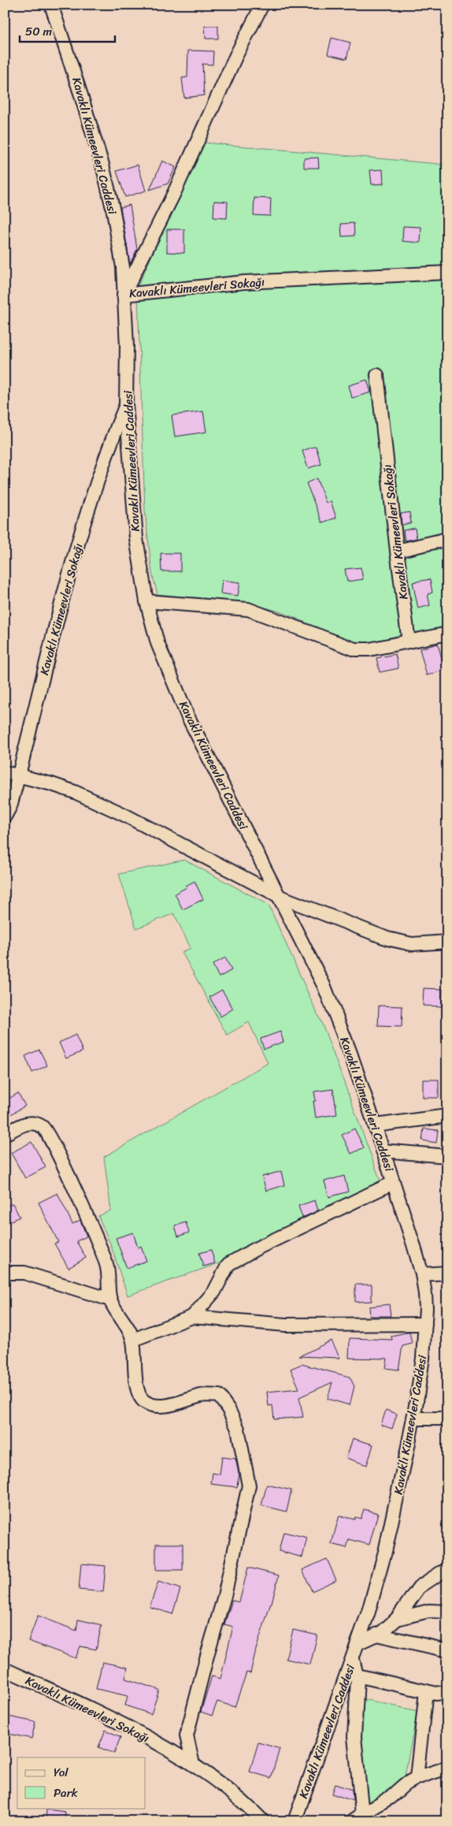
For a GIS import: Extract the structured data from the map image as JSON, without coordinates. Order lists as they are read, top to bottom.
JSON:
{
  "streets": {
    "street": ["Kavaklı Kümeevleri Caddesi", "Kavaklı Kümeevleri Sokağı"]
  },
  "crossings": [
    ["Kavaklı Kümeevleri Caddesi", "Kavaklı Kümeevleri Sokağı"]
  ],
  "legend": ["Yol", "Park"],
  "scale_bar": "50 m"
}
